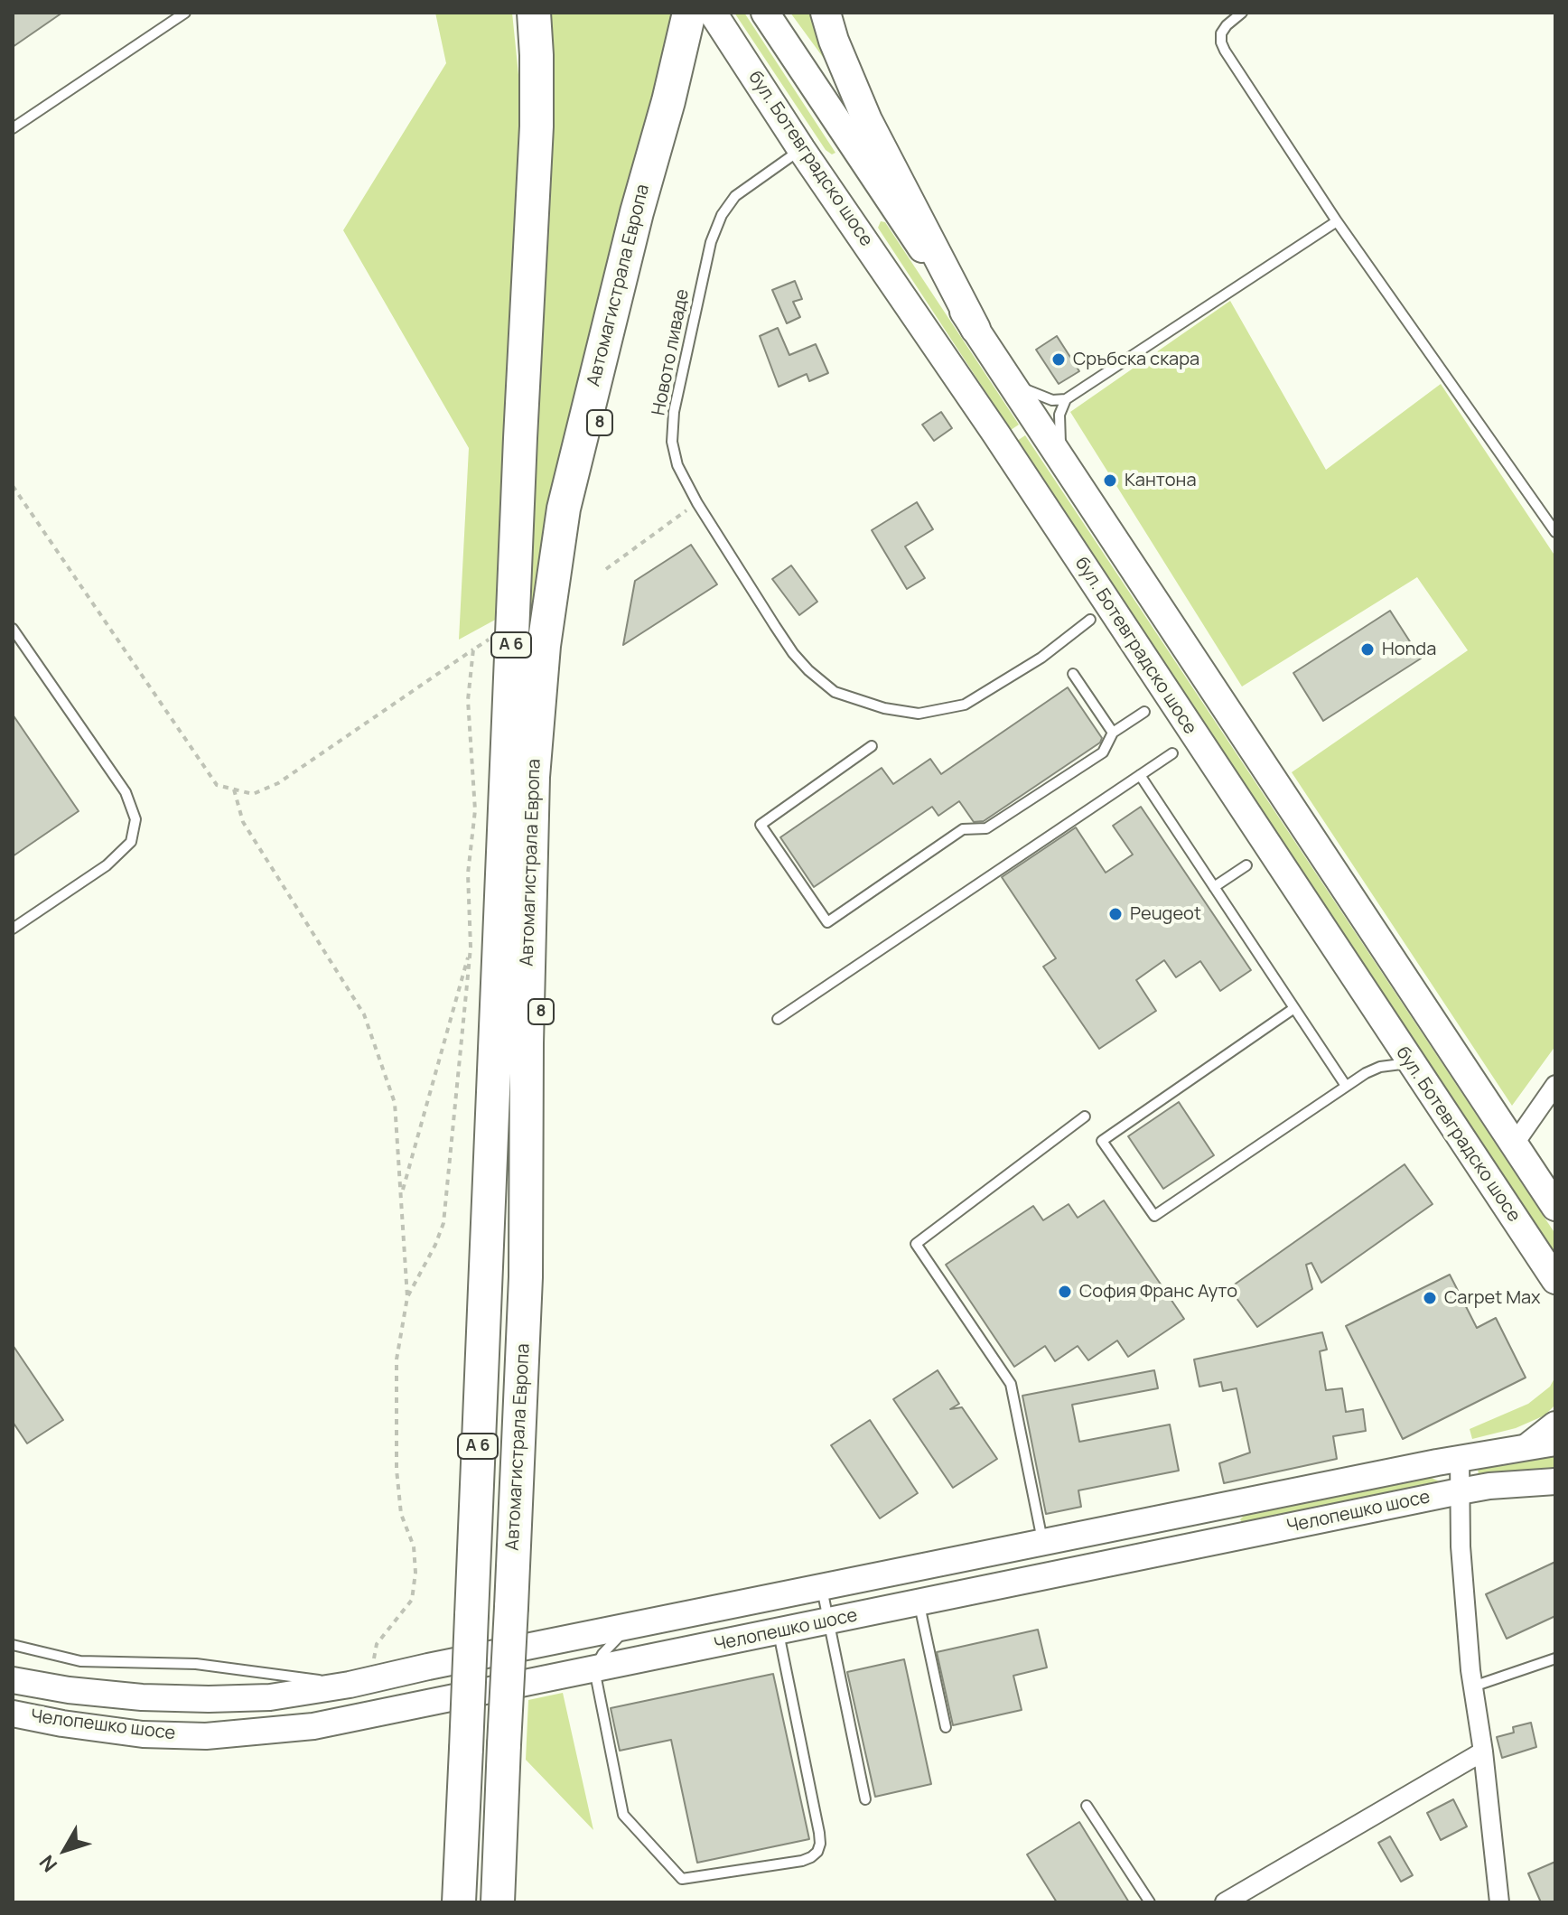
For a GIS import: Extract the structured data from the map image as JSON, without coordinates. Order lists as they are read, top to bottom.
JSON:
{
  "streets": {
    "highway": ["Автомагистрала Европа", "8", "A 6"],
    "main road": ["бул. Ботевградско шосе", "Челопешко шосе"],
    "lane": ["Новото ливаде"]
  },
  "crossings": [
    ["бул. Ботевградско шосе", "Новото ливаде"],
    ["бул. Ботевградско шосе", "8"],
    ["Автомагистрала Европа", "8"]
  ],
  "places": [
    "Сръбска скара",
    "Кантона",
    "Honda",
    "Peugeot",
    "София Франс Ауто",
    "Carpet Max"
  ],
  "north": "bottom left"
}
